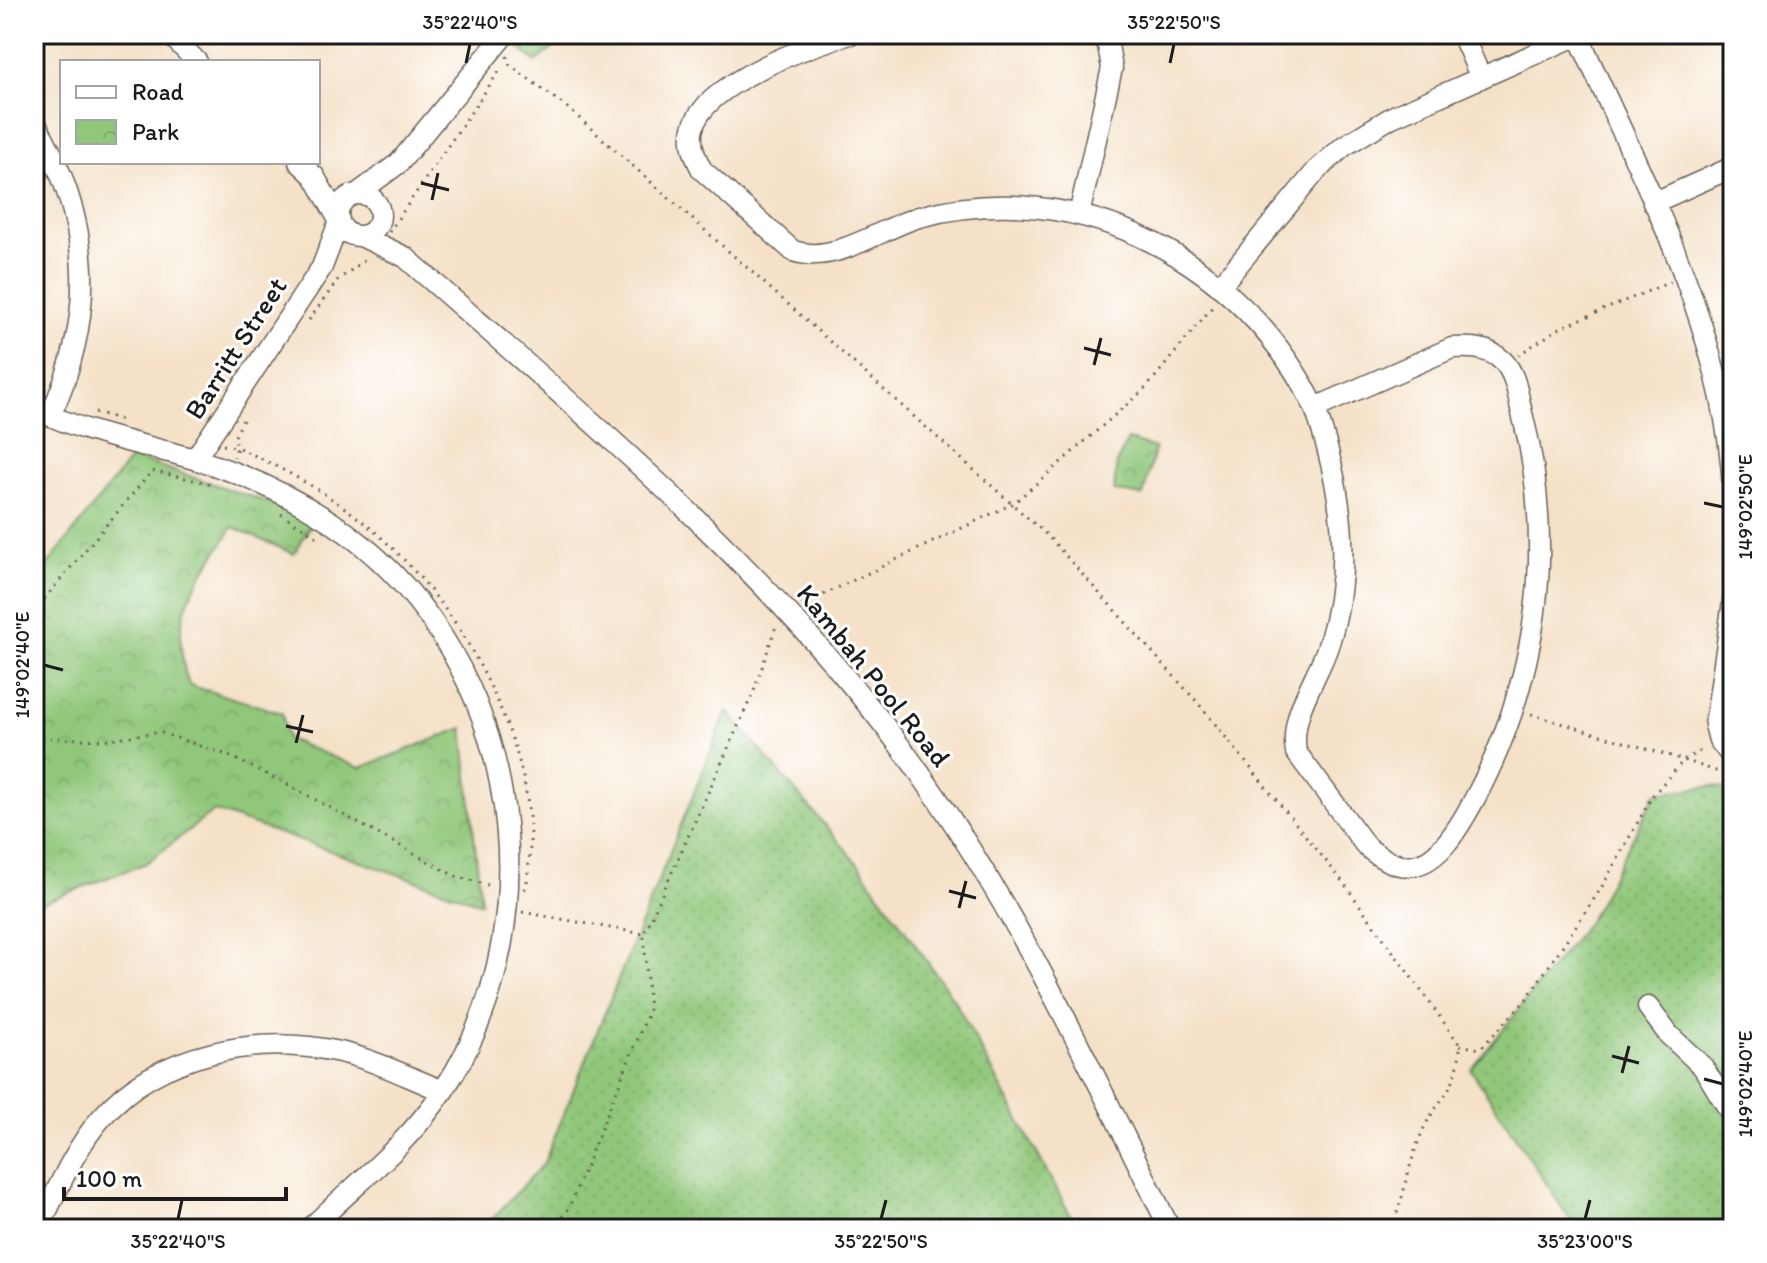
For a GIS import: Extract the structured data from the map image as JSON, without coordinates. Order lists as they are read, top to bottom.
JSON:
{
  "streets": {
    "street": ["Barritt Street", "Kambah Pool Road"]
  },
  "crossings": [
    ["Barritt Street", "Kambah Pool Road"]
  ],
  "legend": ["Road", "Park"],
  "scale_bar": "100 m",
  "coordinates": [
    "35°22'40\"S",
    "35°22'50\"S",
    "149°02'50\"E",
    "149°02'40\"E",
    "35°23'00\"S"
  ]
}
